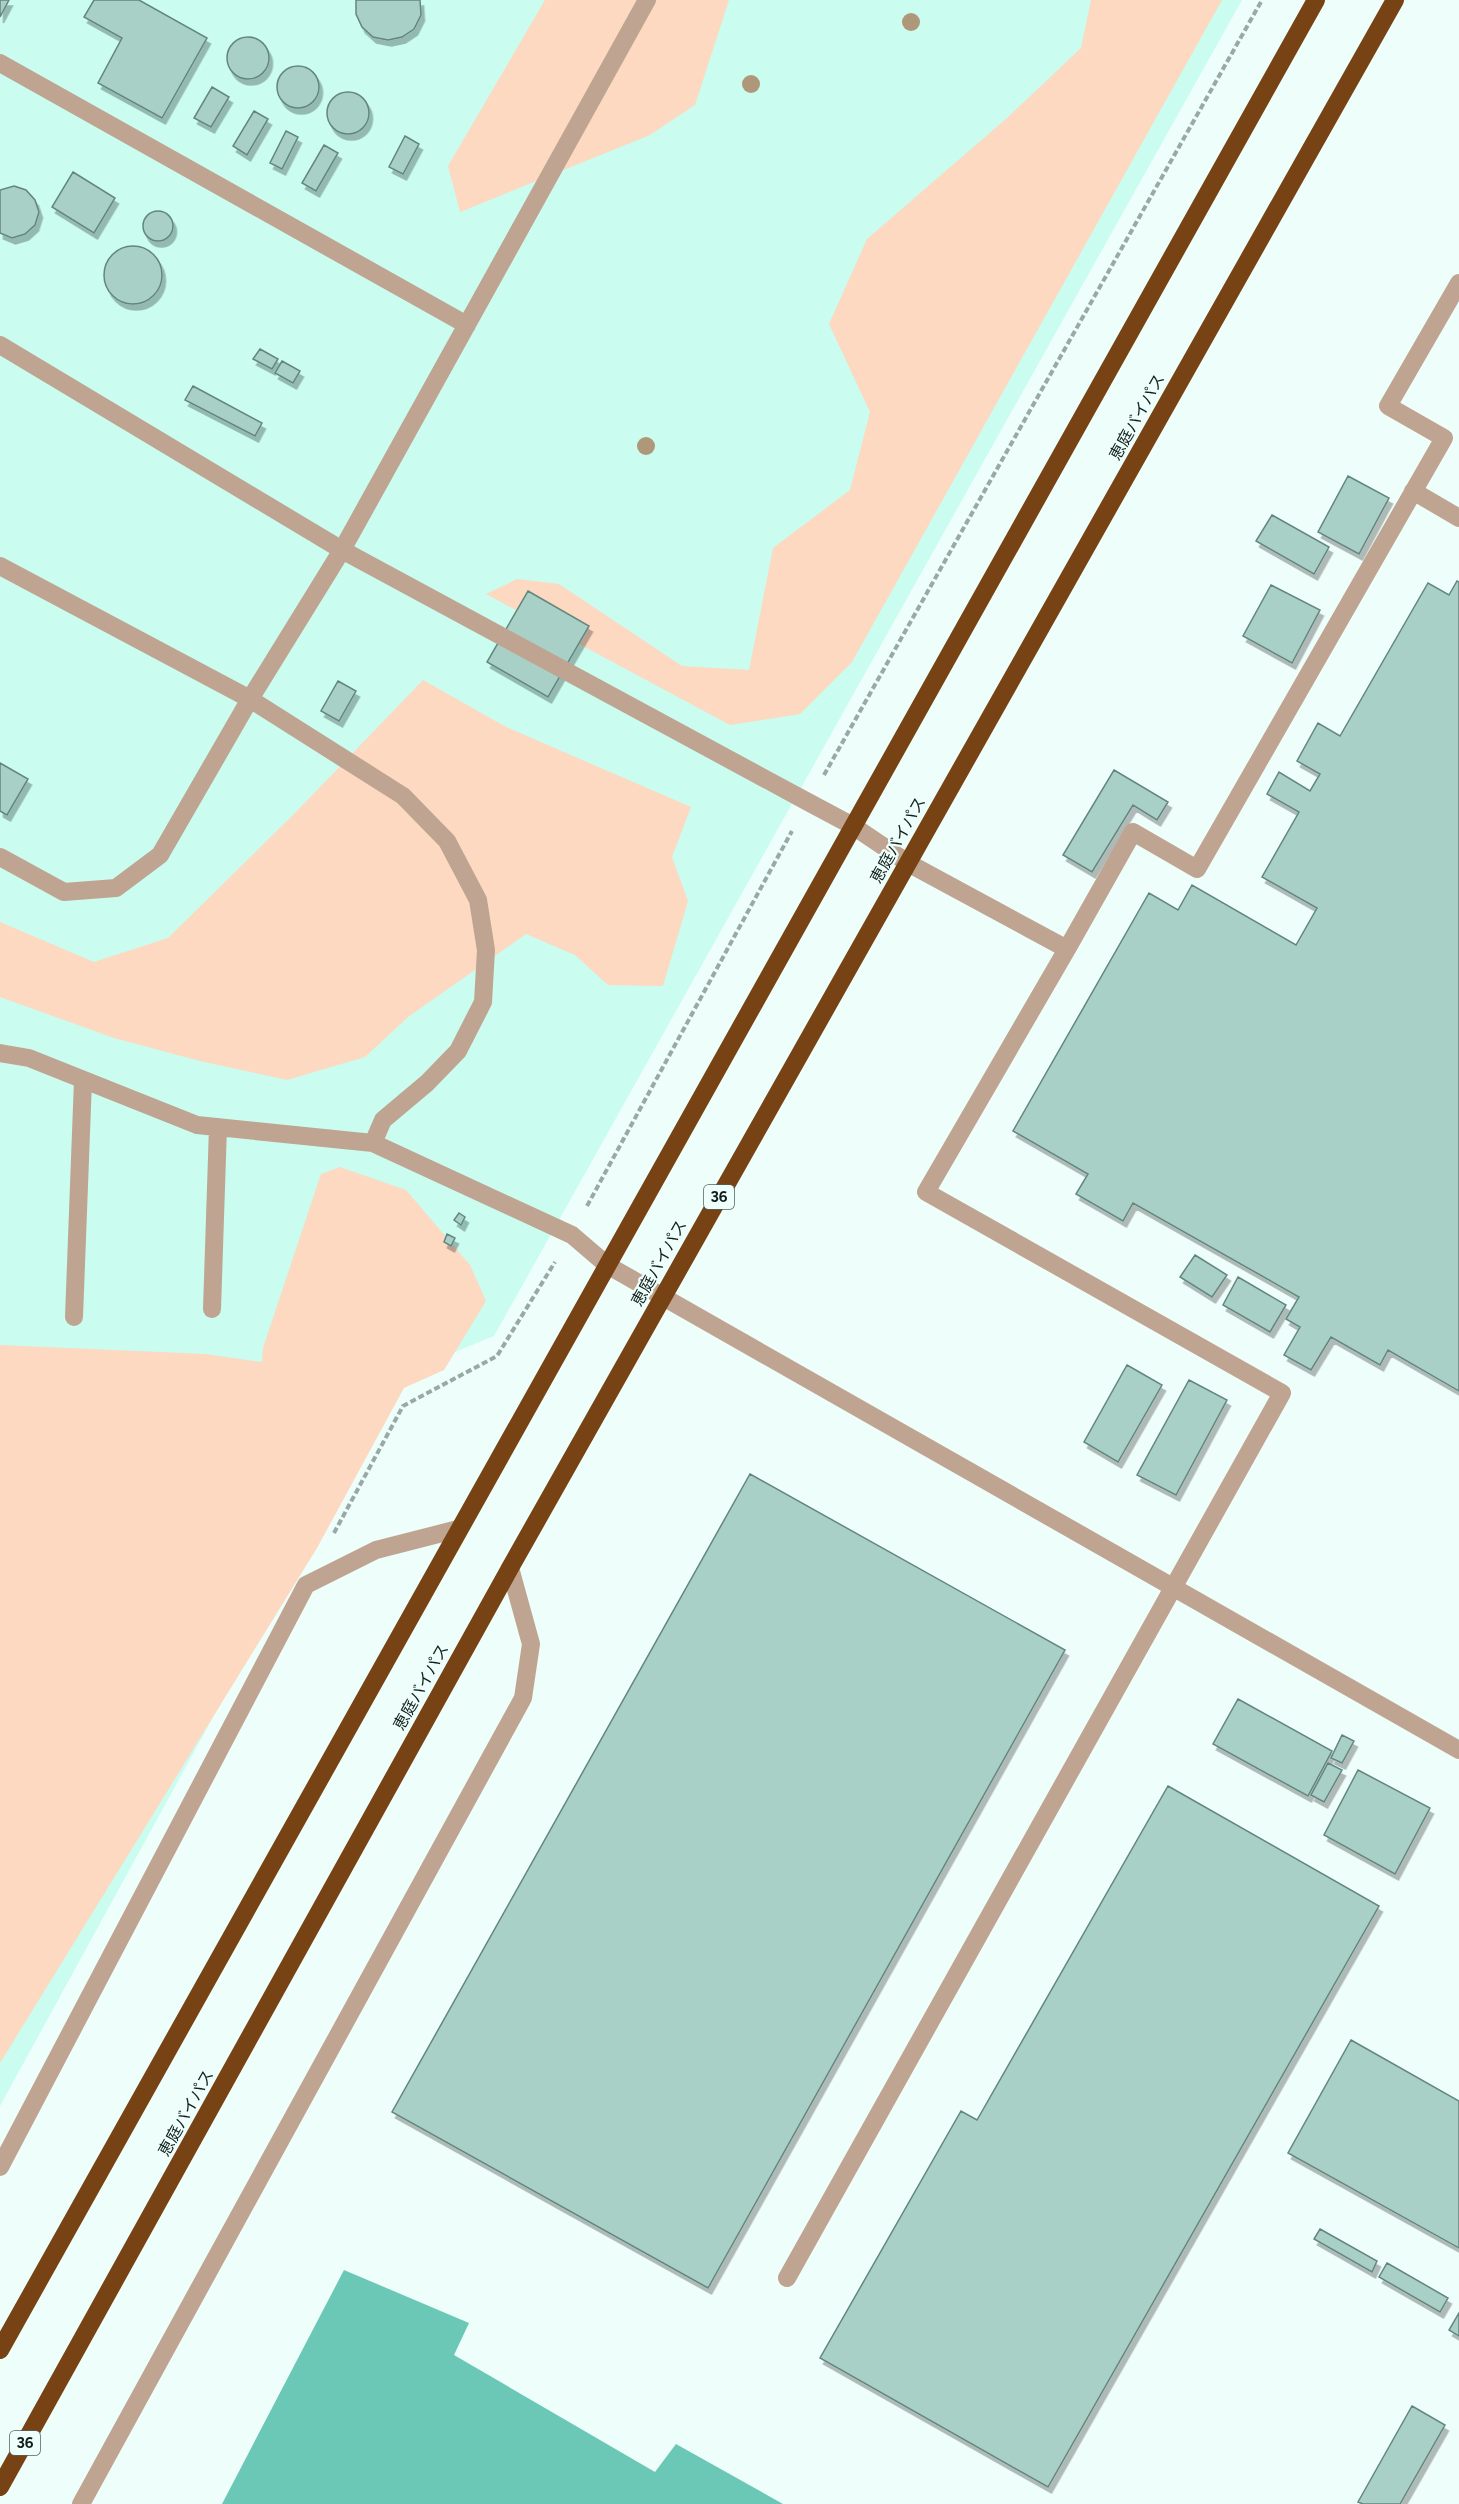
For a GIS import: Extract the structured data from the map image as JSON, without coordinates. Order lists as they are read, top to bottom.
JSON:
{
  "streets": {
    "highway": ["恵庭バイパス", "36"]
  }
}
